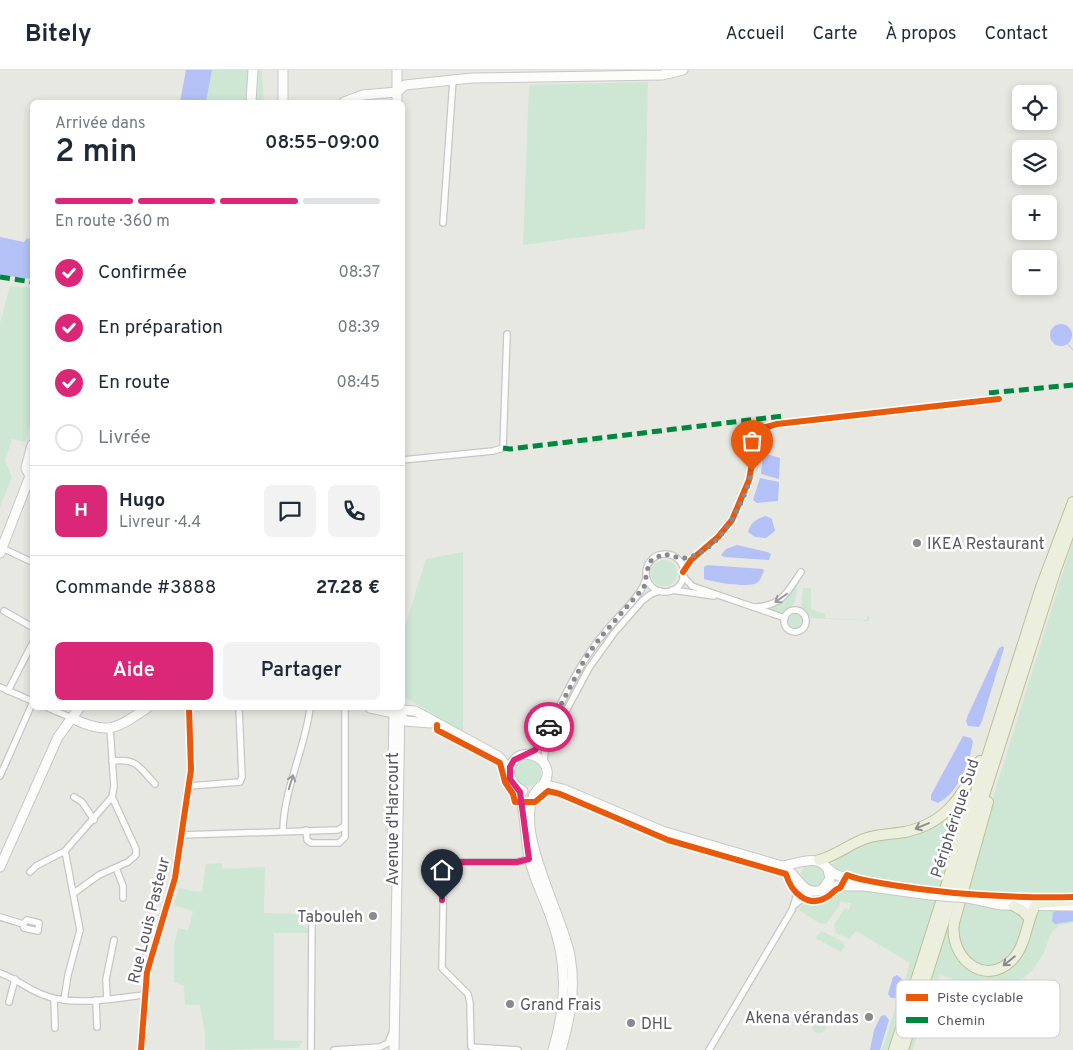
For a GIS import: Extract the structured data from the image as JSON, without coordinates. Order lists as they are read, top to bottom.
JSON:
{
  "streets": {
    "highway": ["Périphérique Sud"],
    "main road": ["Avenue d'Harcourt"],
    "street": ["Rue Louis Pasteur"]
  },
  "places": [
    "IKEA Restaurant",
    "Tabouleh",
    "Grand Frais",
    "Akena vérandas",
    "DHL"
  ],
  "legend": ["Piste cyclable", "Chemin"],
  "page": {
    "header": "Bitely",
    "nav": [
      "Accueil",
      "Carte",
      "À propos",
      "Contact"
    ],
    "map_buttons": ["+", "−"],
    "heading": ["2 min", "Arrivée dans", "08:55–09:00"],
    "panel": [
      "Hugo",
      "Livreur · 4.4",
      "Commande #3888",
      "27.28 €"
    ],
    "bar": "En route · 360 m",
    "list": [
      ["Confirmée", "08:37"],
      ["En préparation", "08:39"],
      ["En route", "08:45"],
      "Livrée"
    ],
    "round": "H",
    "buttons": ["Aide", "Partager"]
  }
}
